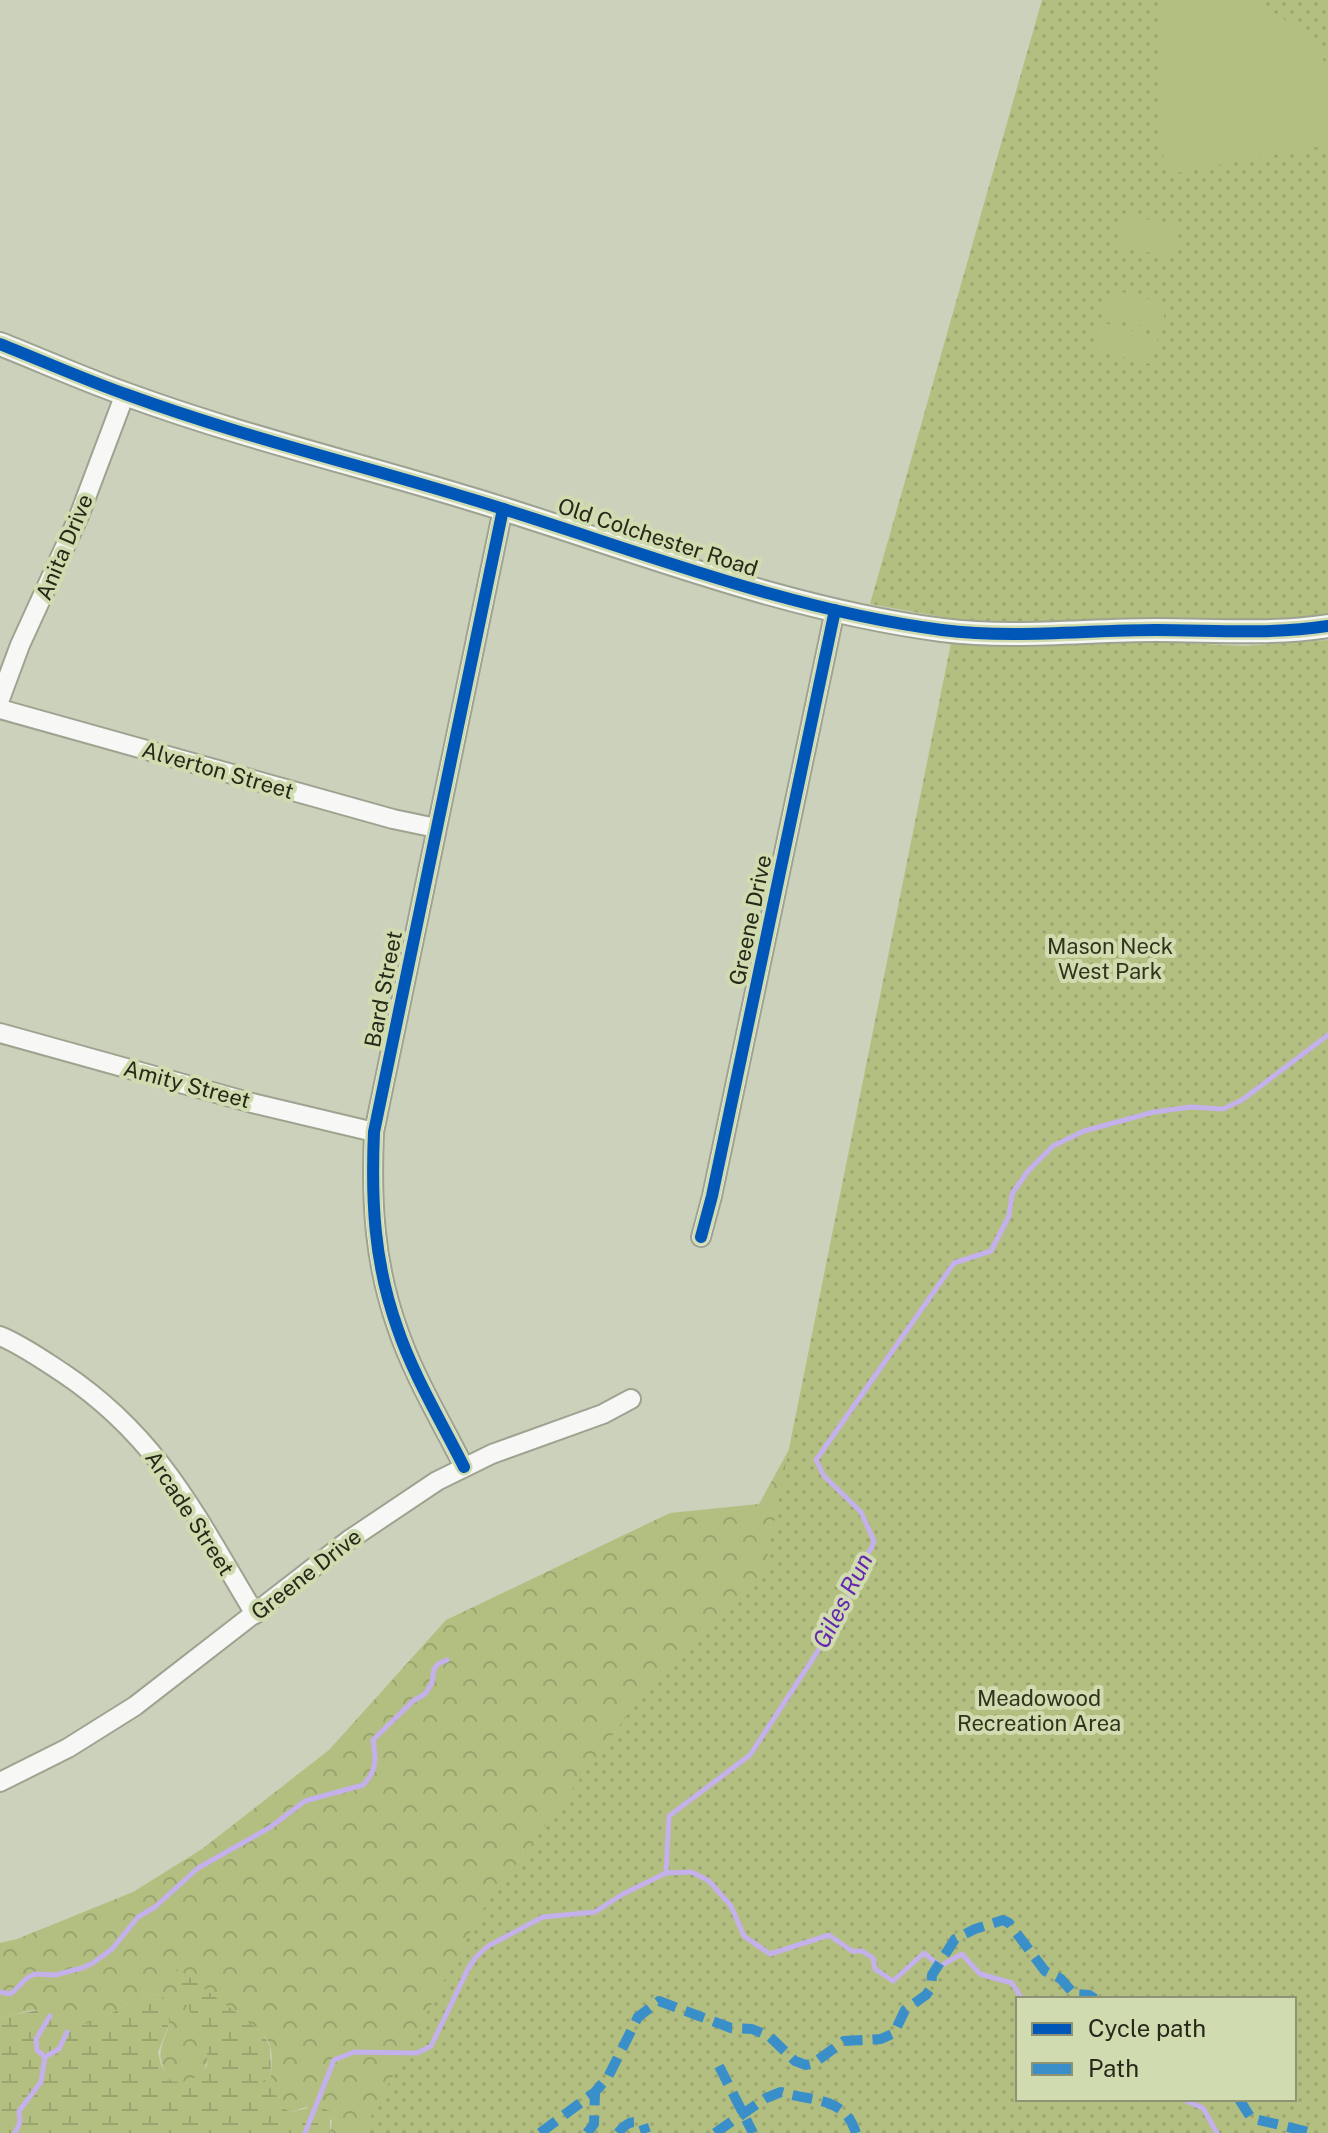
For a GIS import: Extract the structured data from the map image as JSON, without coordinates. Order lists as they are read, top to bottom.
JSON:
{
  "streets": {
    "street": [
      "Old Colchester Road",
      "Anita Drive",
      "Alverton Street",
      "Greene Drive",
      "Bard Street",
      "Amity Street",
      "Arcade Street"
    ]
  },
  "crossings": [
    ["Old Colchester Road", "Anita Drive"],
    ["Old Colchester Road", "Greene Drive"],
    ["Old Colchester Road", "Bard Street"],
    ["Alverton Street", "Bard Street"],
    ["Greene Drive", "Bard Street"],
    ["Greene Drive", "Arcade Street"],
    ["Bard Street", "Amity Street"]
  ],
  "water": ["Giles Run"],
  "parks": ["Mason Neck West Park", "Meadowood Recreation Area"],
  "legend": ["Cycle path", "Path"]
}
